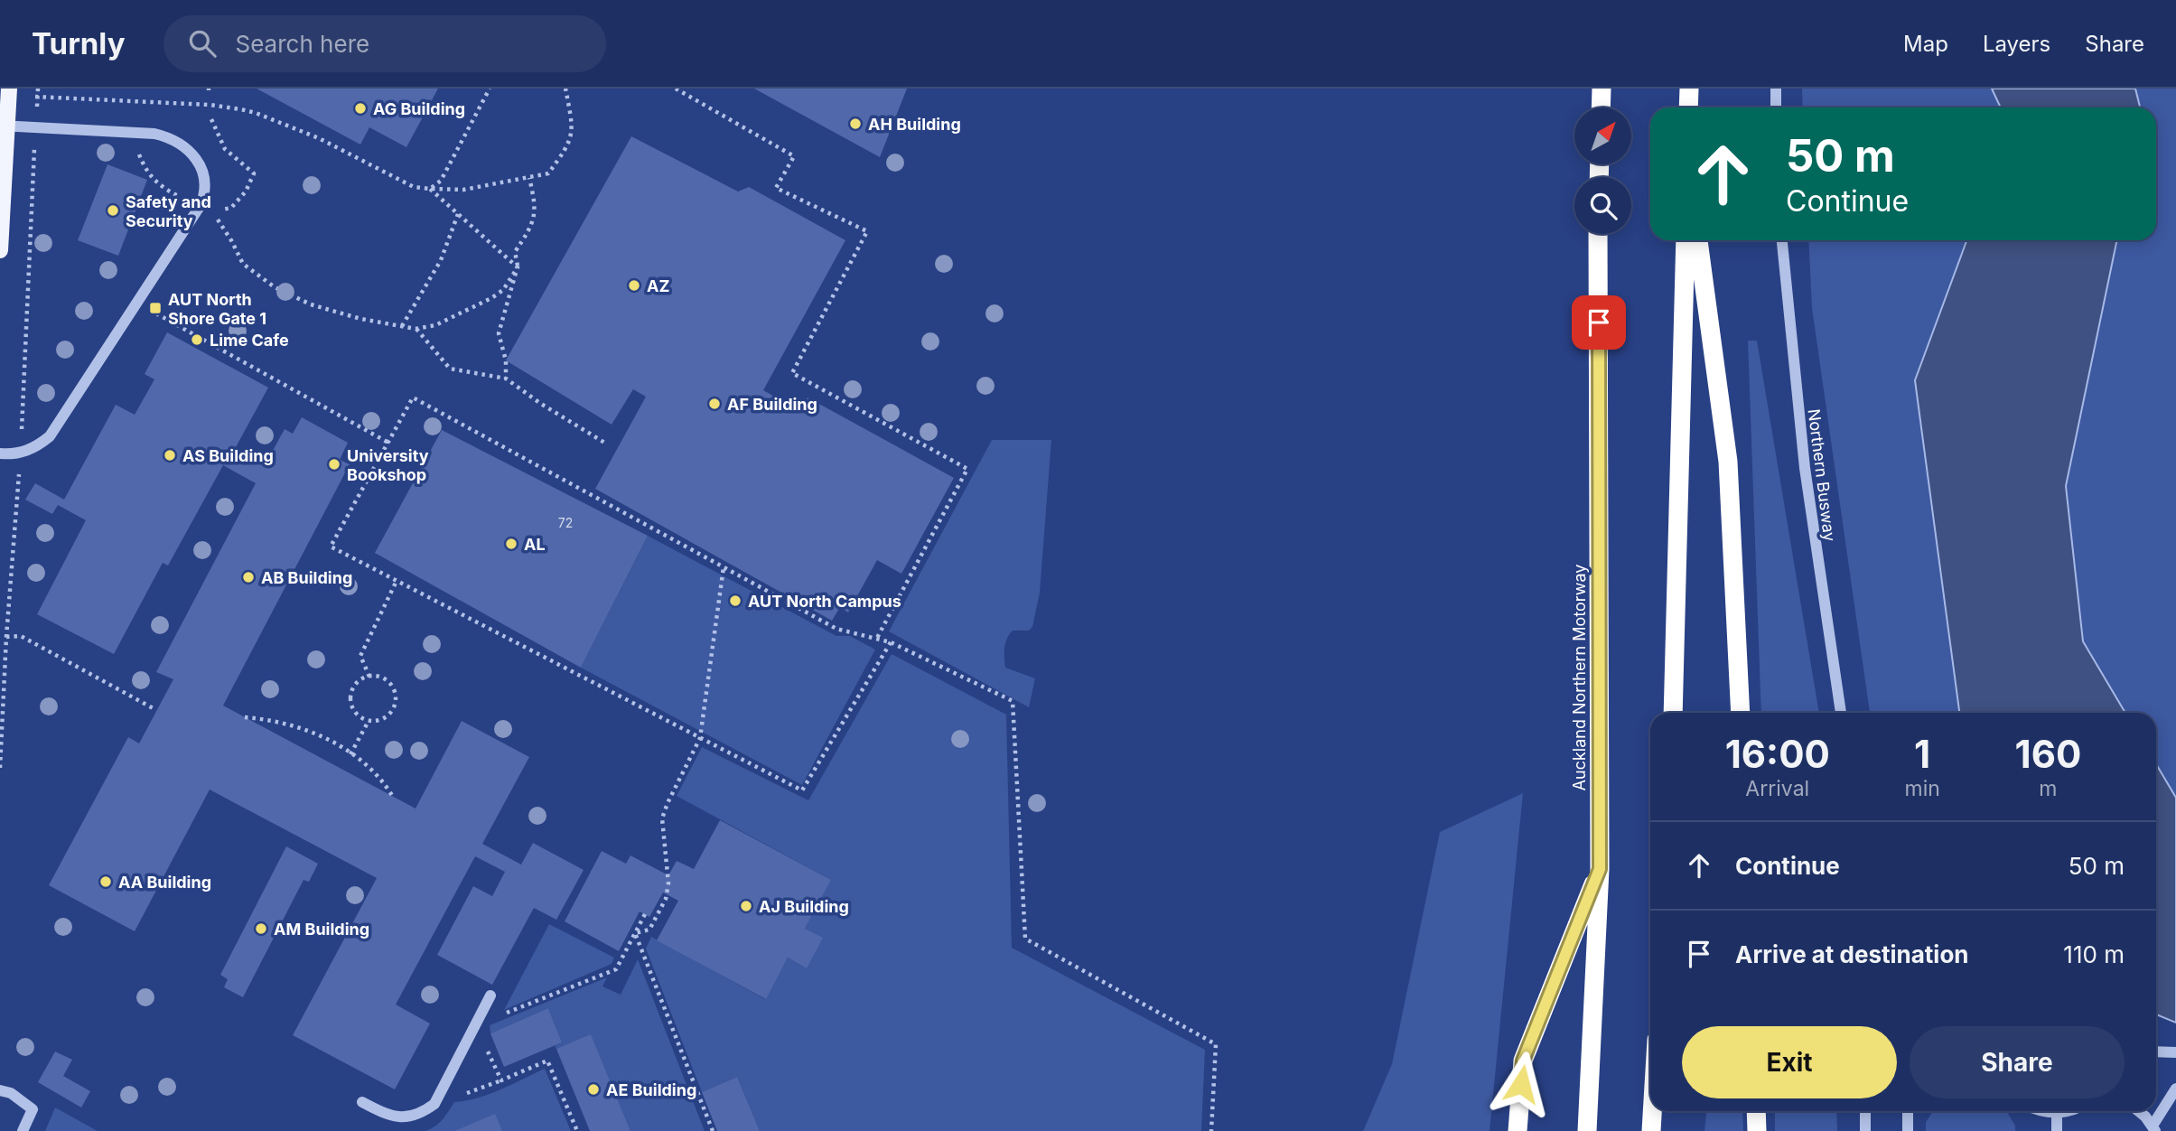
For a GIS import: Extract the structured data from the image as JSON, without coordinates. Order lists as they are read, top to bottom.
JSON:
{
  "streets": {
    "highway": ["Auckland Northern Motorway"],
    "street": ["Northern Busway"]
  },
  "places": {
    "other": [
      "AG Building",
      "AH Building",
      "Safety and Security",
      "AZ",
      "Lime Cafe",
      "AF Building",
      "AS Building",
      "University Bookshop",
      "AL",
      "AB Building",
      "AUT North Campus",
      "AA Building",
      "AJ Building",
      "AM Building",
      "AE Building"
    ],
    "transit": ["AUT North Shore Gate 1"]
  },
  "house_numbers": ["72"],
  "north": "top right",
  "page": {
    "header": "Turnly",
    "search": "Search here",
    "nav": ["Map", "Layers", "Share"],
    "turn": ["50 m", "Continue"],
    "eta": [
      "16:00",
      "Arrival",
      "1",
      "min",
      "160",
      "m"
    ],
    "list": [
      {
        "name": "Continue",
        "value": "50 m"
      },
      {
        "name": "Arrive at destination",
        "value": "110 m"
      }
    ],
    "buttons": ["Exit", "Share"]
  }
}
